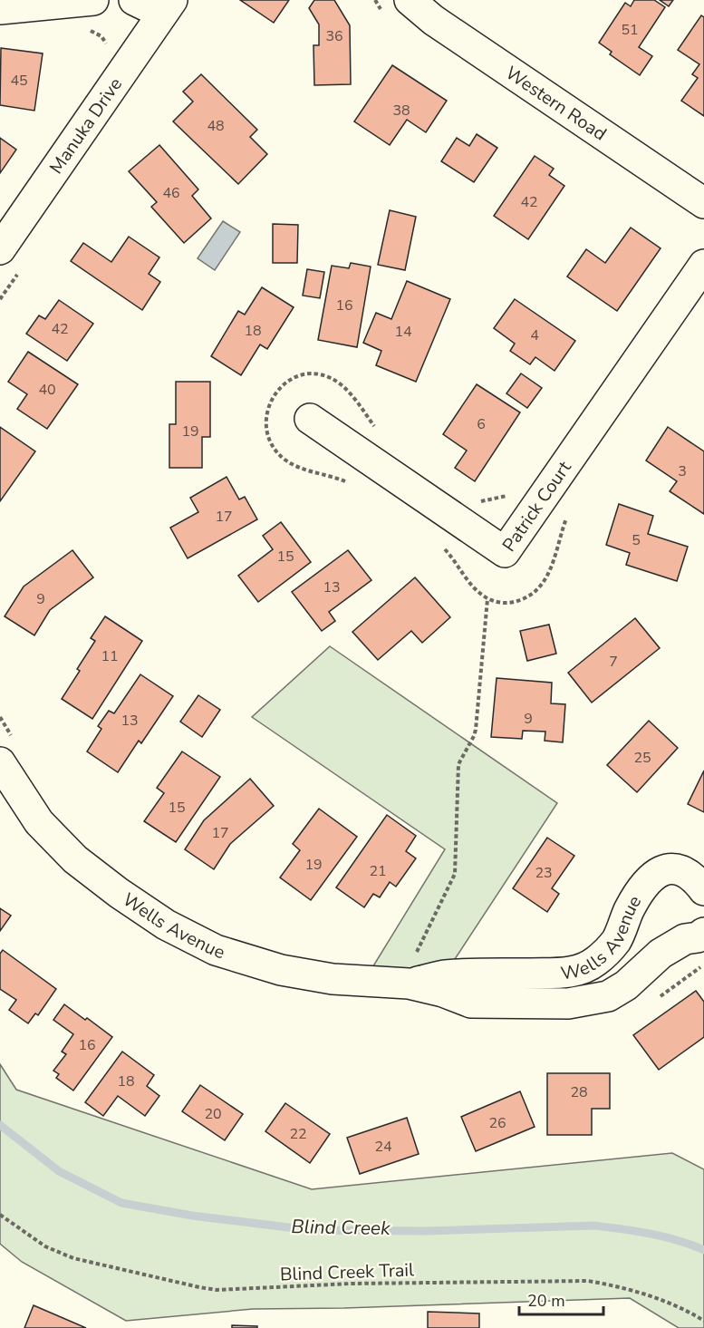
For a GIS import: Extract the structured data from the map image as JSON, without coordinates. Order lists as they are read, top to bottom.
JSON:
{
  "streets": {
    "street": [
      "Western Road",
      "Manuka Drive",
      "Patrick Court",
      "Wells Avenue"
    ],
    "path": ["Blind Creek Trail"]
  },
  "water": ["Blind Creek"],
  "house_numbers": [
    "51",
    "36",
    "45",
    "38",
    "48",
    "46",
    "42",
    "16",
    "42",
    "18",
    "14",
    "4",
    "40",
    "6",
    "19",
    "3",
    "17",
    "5",
    "15",
    "13",
    "9",
    "11",
    "7",
    "9",
    "13",
    "25",
    "15",
    "17",
    "19",
    "21",
    "23",
    "16",
    "18",
    "28",
    "20",
    "26",
    "22",
    "24"
  ],
  "scale_bar": "20 m"
}
